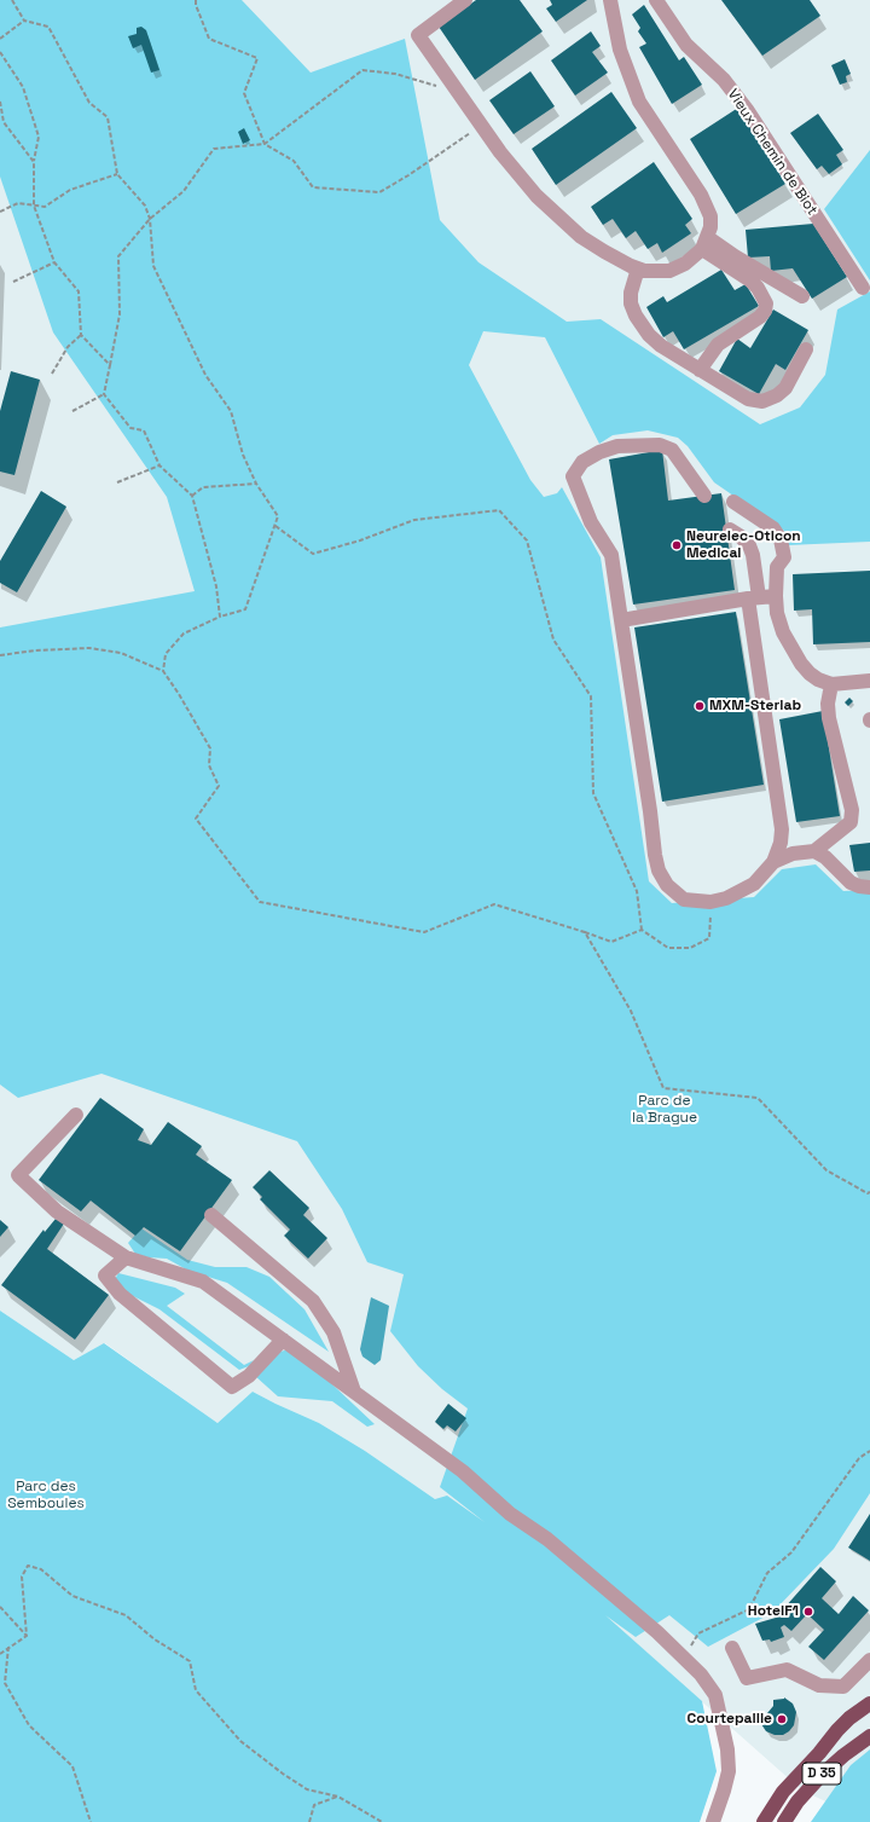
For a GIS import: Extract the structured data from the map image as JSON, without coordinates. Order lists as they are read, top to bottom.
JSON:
{
  "streets": {
    "main road": ["D 35"],
    "street": ["Vieux Chemin de Biot"]
  },
  "parks": ["Parc de la Brague", "Parc des Semboules"],
  "places": [
    "Neurelec-Oticon Medical",
    "MXM-Sterlab",
    "HotelF1",
    "Courtepaille"
  ]
}
